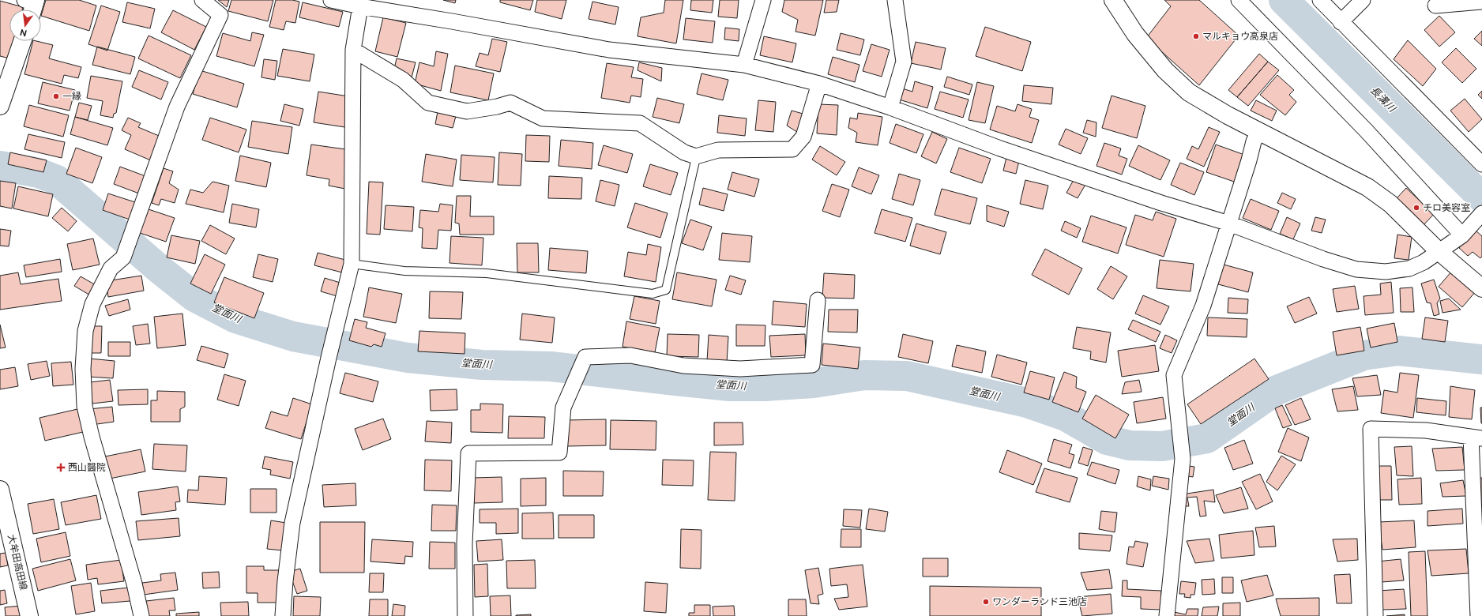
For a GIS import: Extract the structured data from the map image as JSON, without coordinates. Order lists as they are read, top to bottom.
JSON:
{
  "streets": {
    "street": ["大牟田高田線"]
  },
  "water": ["長溝川", "堂面川"],
  "places": {
    "other": [
      "マルキョウ高泉店",
      "一縁",
      "チロ美容室",
      "ワンダーランド三池店"
    ],
    "health": ["西山醫院"]
  },
  "north": "bottom"
}
